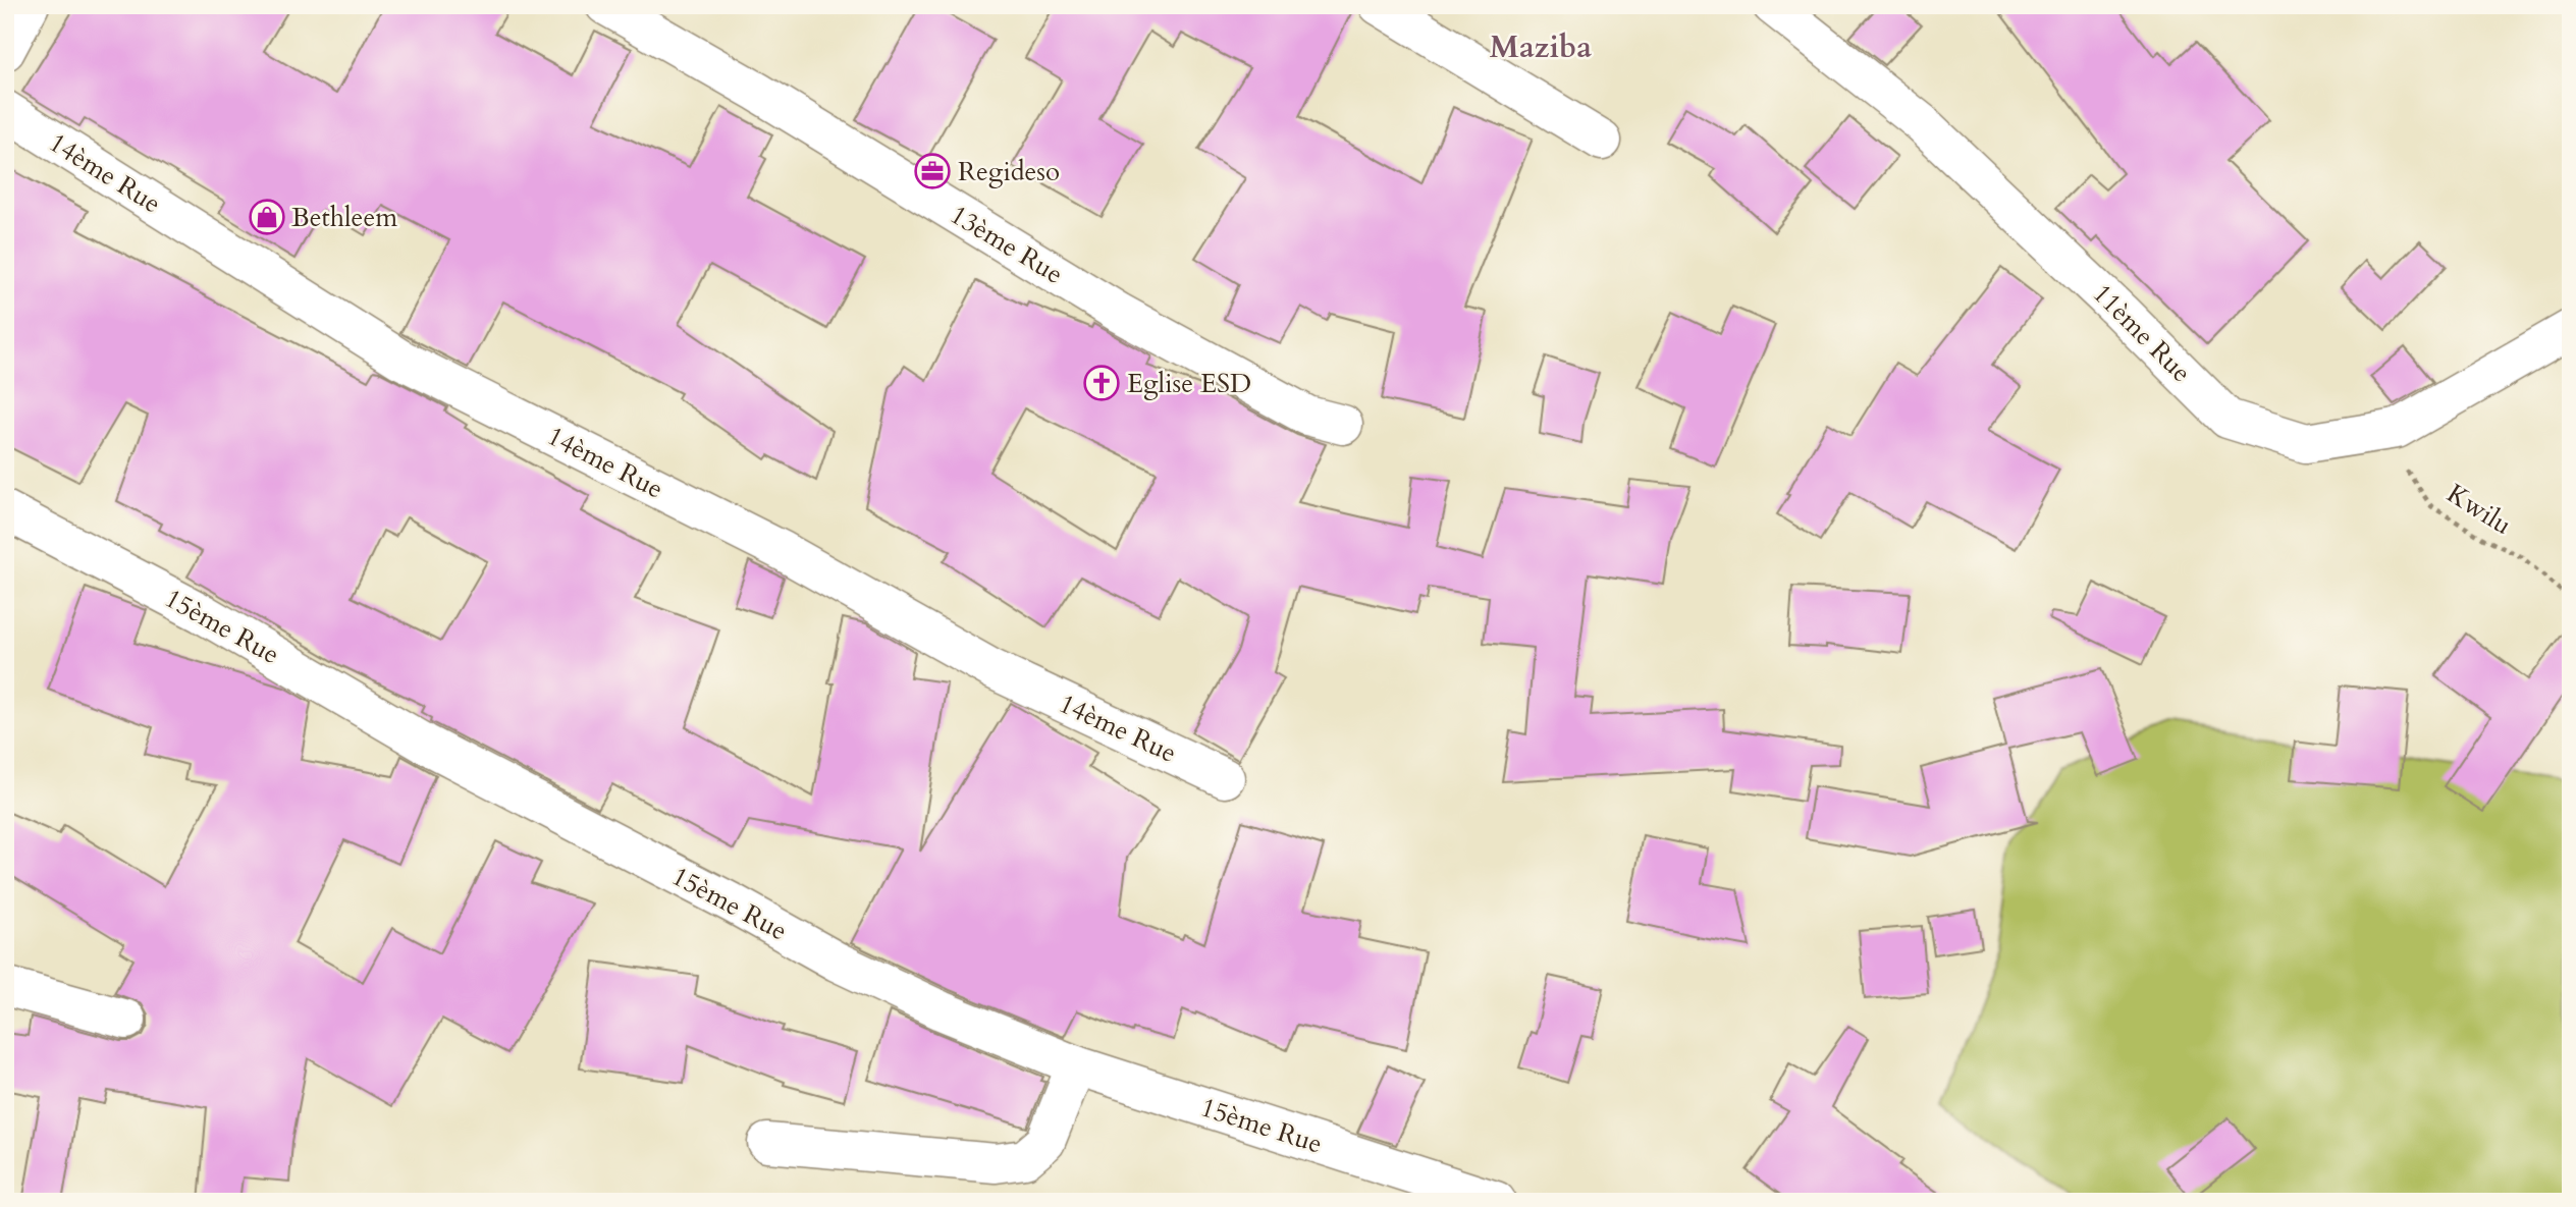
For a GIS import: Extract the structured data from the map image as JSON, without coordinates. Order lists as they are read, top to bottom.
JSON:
{
  "streets": {
    "street": [
      "14ème Rue",
      "13ème Rue",
      "11ème Rue",
      "15ème Rue"
    ],
    "path": ["Kwilu"]
  },
  "crossings": [
    ["11ème Rue", "Kwilu"]
  ],
  "districts": ["Maziba"],
  "places": {
    "office": ["Regideso"],
    "shop": ["Bethleem"],
    "church": ["Eglise ESD"]
  }
}
